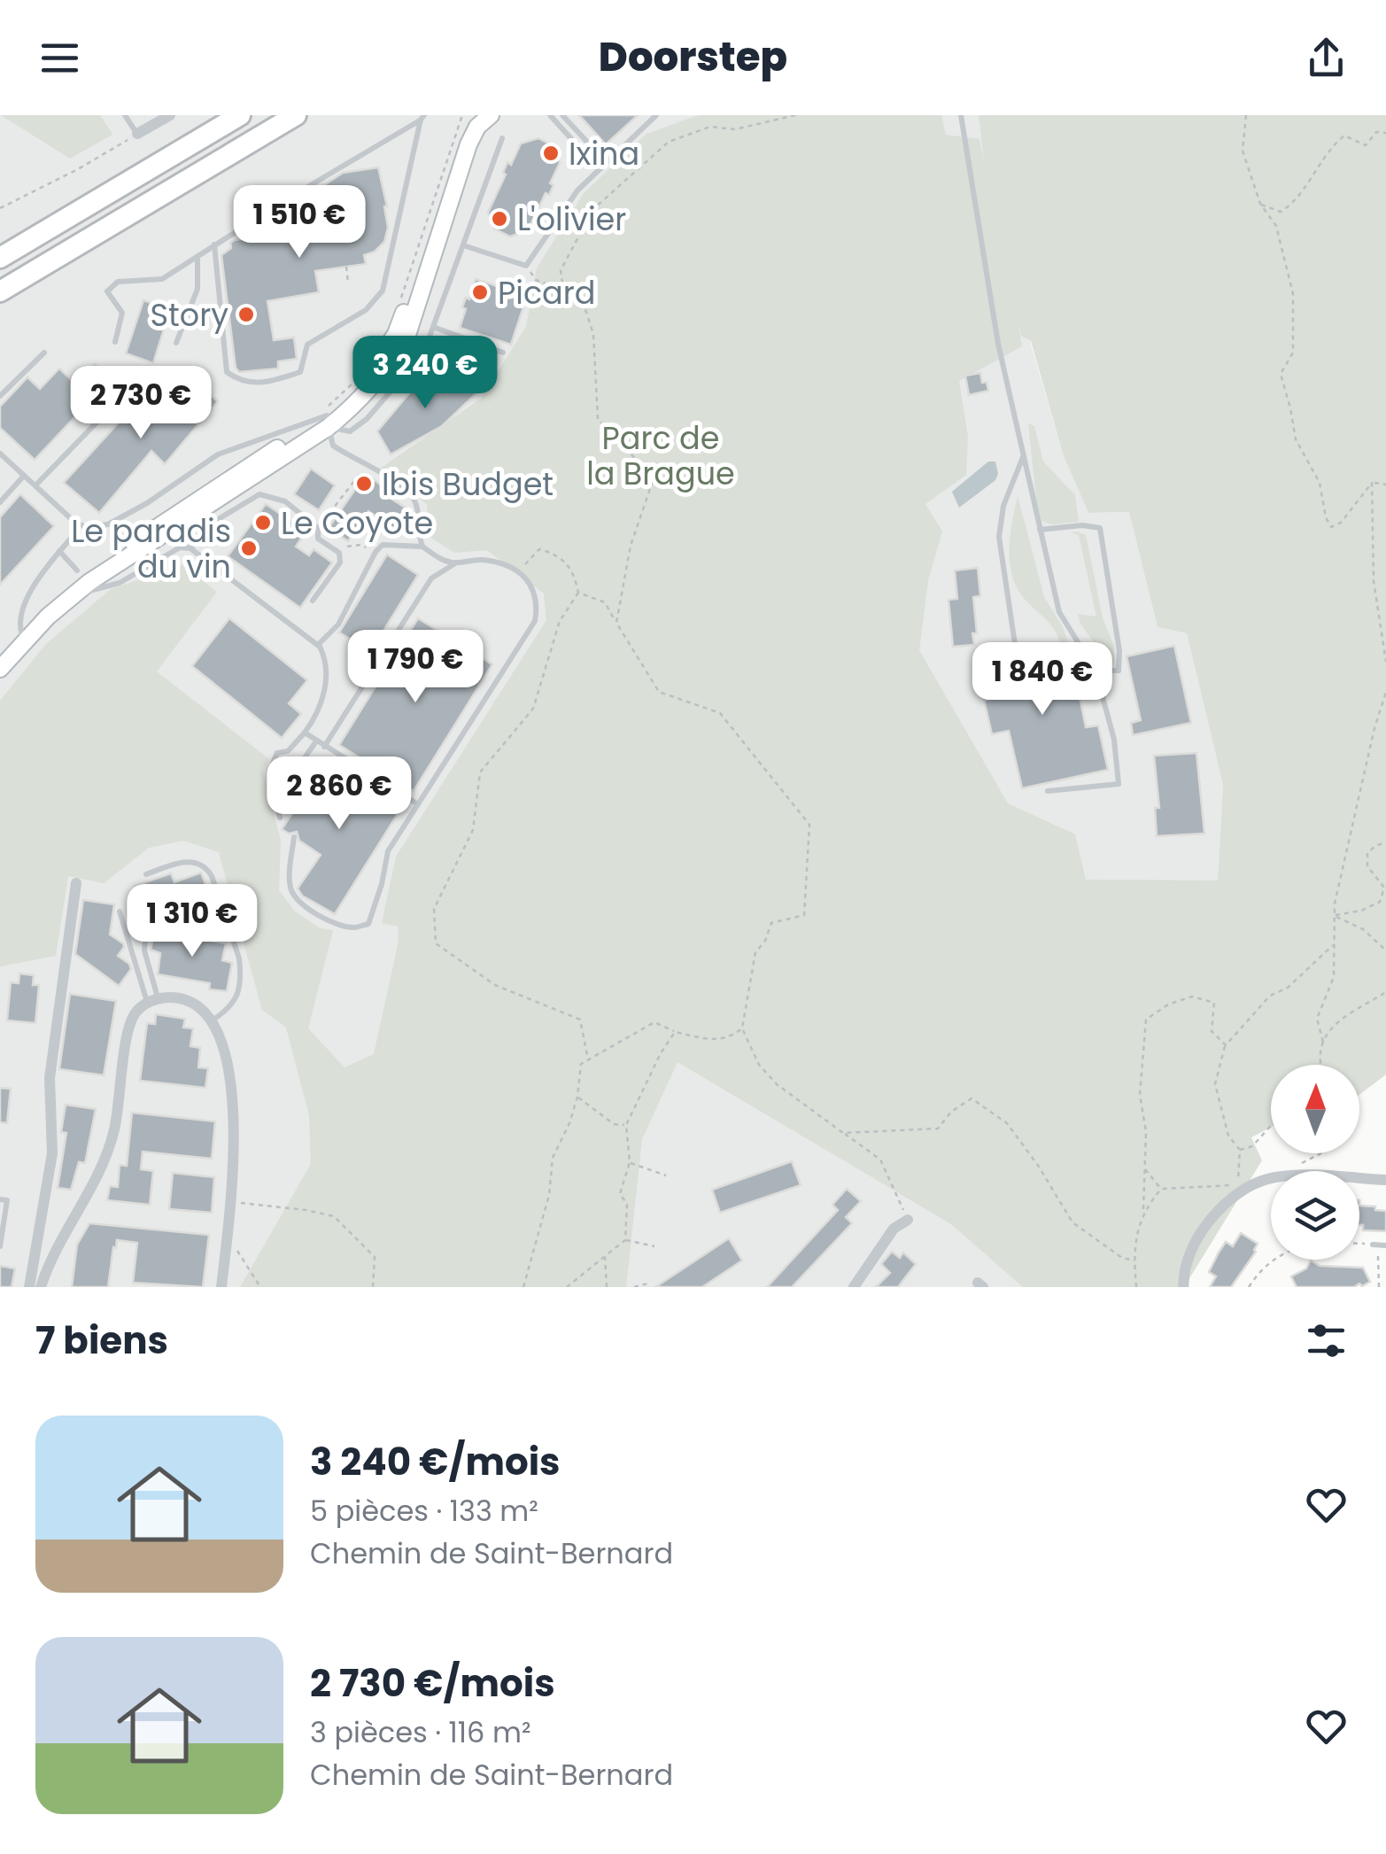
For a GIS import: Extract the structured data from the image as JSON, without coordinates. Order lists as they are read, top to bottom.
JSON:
{
  "parks": ["Parc de la Brague"],
  "places": [
    "Ixina",
    "L'olivier",
    "Picard",
    "Story",
    "Ibis Budget",
    "Le Coyote",
    "Le paradis du vin"
  ],
  "north": "top",
  "page": {
    "header": "Doorstep",
    "price": [
      "1 510 €",
      "3 240 €",
      "2 730 €",
      "1 790 €",
      "1 840 €",
      "2 860 €",
      "1 310 €"
    ],
    "heading": "7 biens",
    "list": [
      {
        "name": "3 240 €/mois",
        "note": "5 pièces · 133 m² · Chemin de Saint-Bernard"
      },
      {
        "name": "2 730 €/mois",
        "note": "3 pièces · 116 m² · Chemin de Saint-Bernard"
      }
    ]
  }
}
